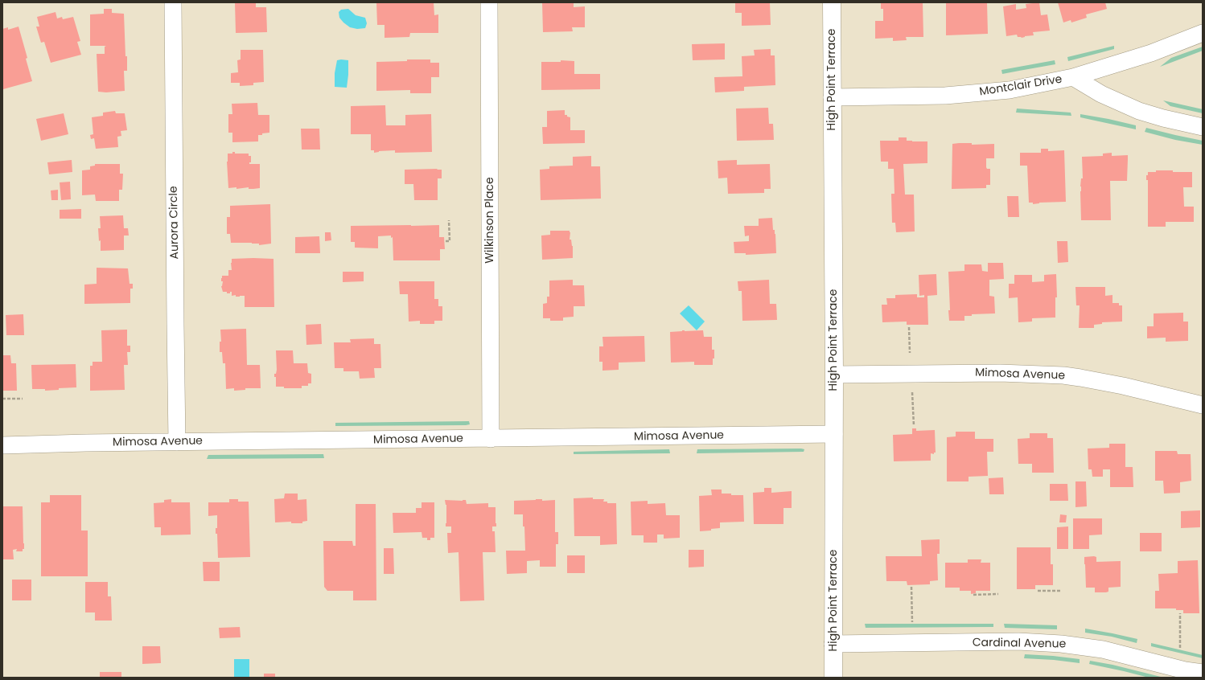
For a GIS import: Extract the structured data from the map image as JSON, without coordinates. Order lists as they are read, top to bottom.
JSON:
{
  "streets": {
    "street": [
      "High Point Terrace",
      "Montclair Drive",
      "Wilkinson Place",
      "Aurora Circle",
      "Mimosa Avenue",
      "Cardinal Avenue"
    ]
  },
  "crossings": [
    ["High Point Terrace", "Montclair Drive"],
    ["High Point Terrace", "Mimosa Avenue"],
    ["High Point Terrace", "Cardinal Avenue"],
    ["Wilkinson Place", "Mimosa Avenue"],
    ["Aurora Circle", "Mimosa Avenue"]
  ]
}
